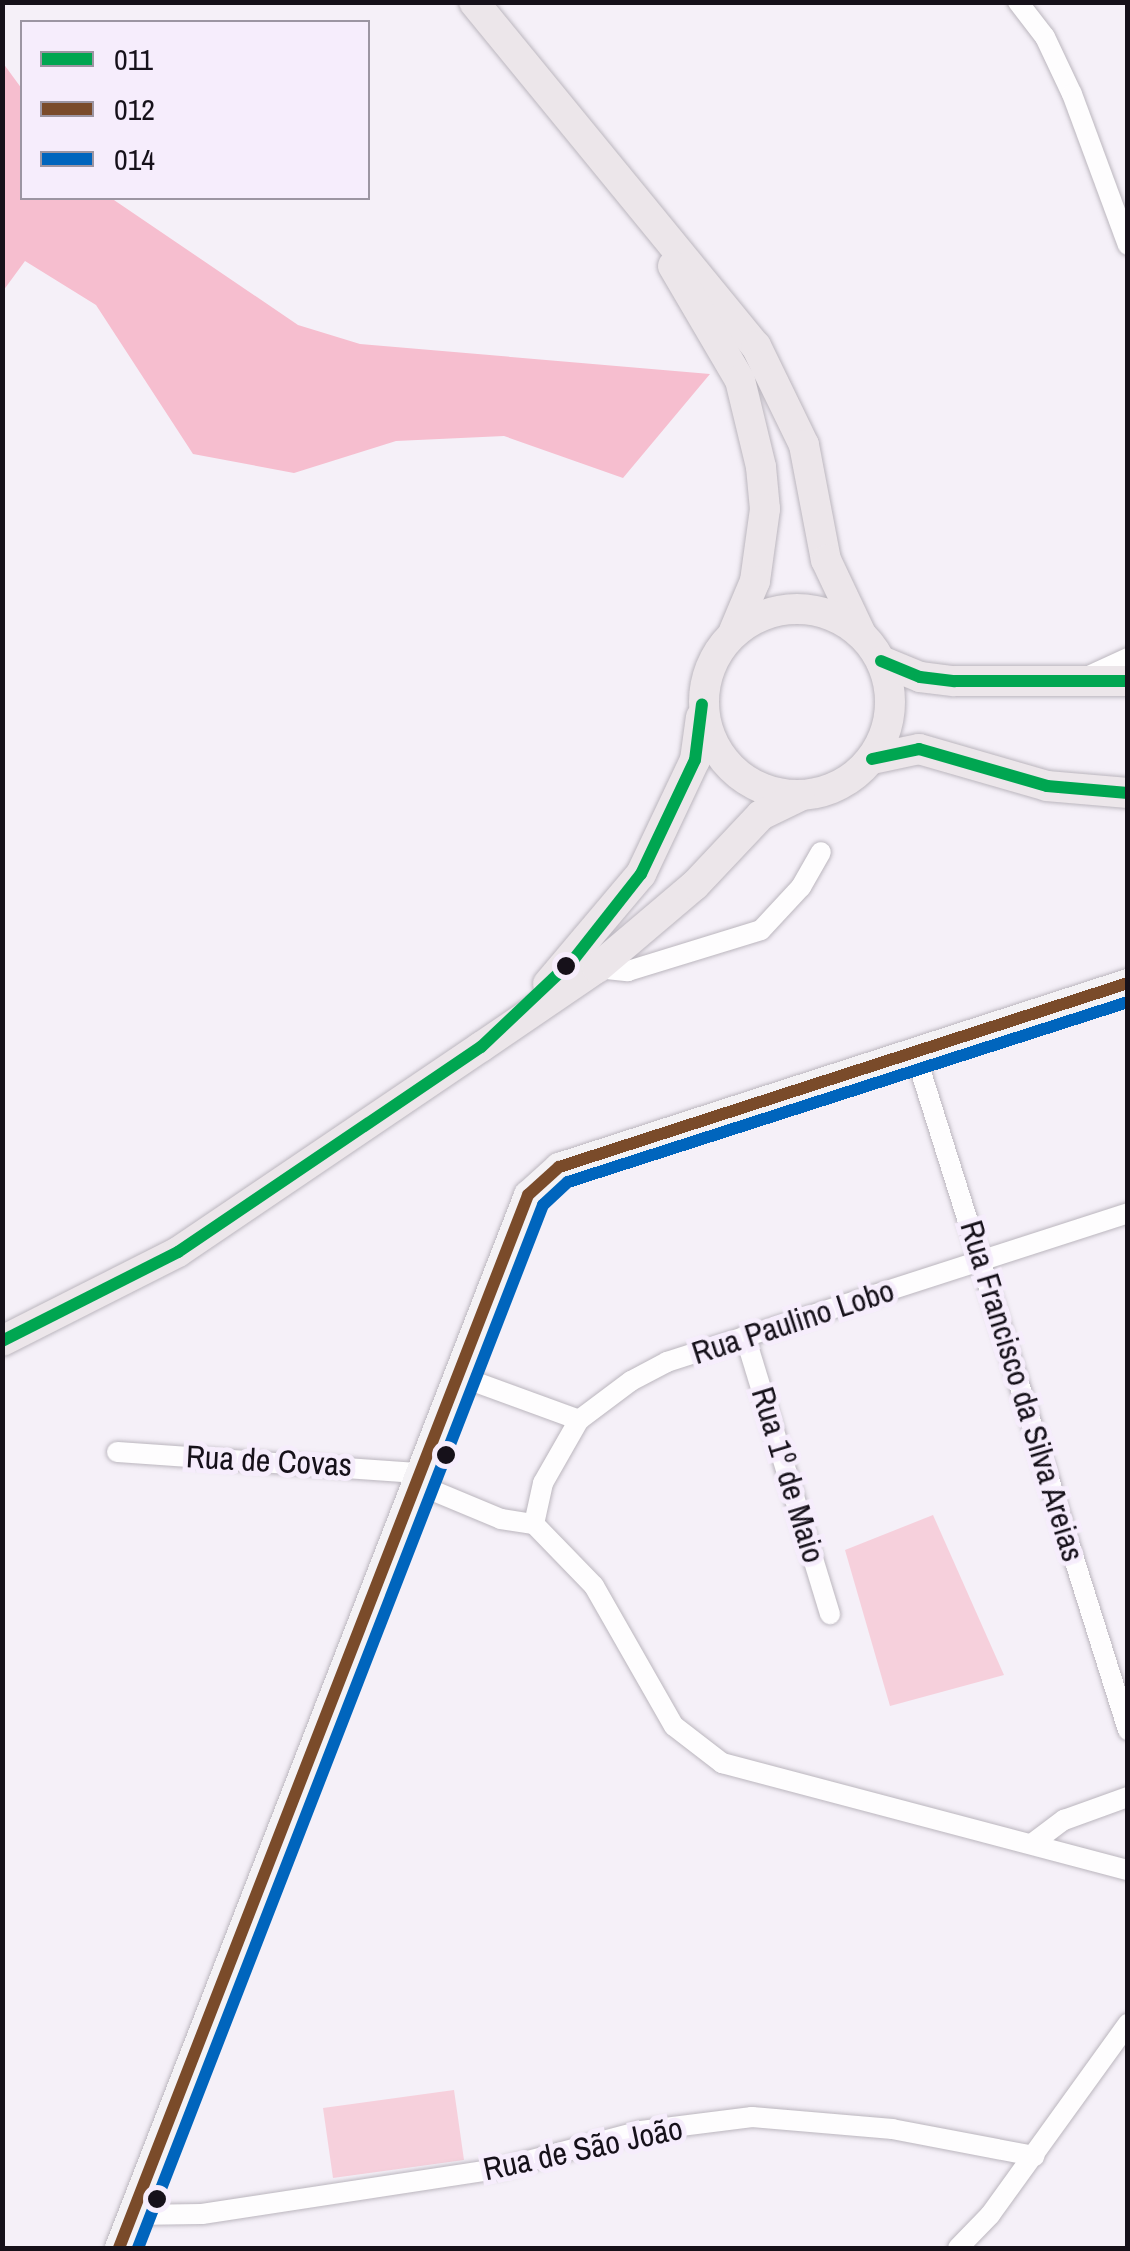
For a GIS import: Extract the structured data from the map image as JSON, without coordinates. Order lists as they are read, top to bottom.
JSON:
{
  "streets": {
    "street": [
      "Rua Paulino Lobo",
      "Rua Francisco da Silva Areias",
      "Rua de Covas",
      "Rua 1º de Maio",
      "Rua de São João"
    ]
  },
  "crossings": [
    ["Rua Paulino Lobo", "Rua Francisco da Silva Areias"],
    ["Rua Paulino Lobo", "Rua de Covas"],
    ["Rua Paulino Lobo", "Rua 1º de Maio"]
  ],
  "lines": ["transit line 011", "transit line 012", "transit line 014"],
  "legend": ["011", "012", "014"]
}
